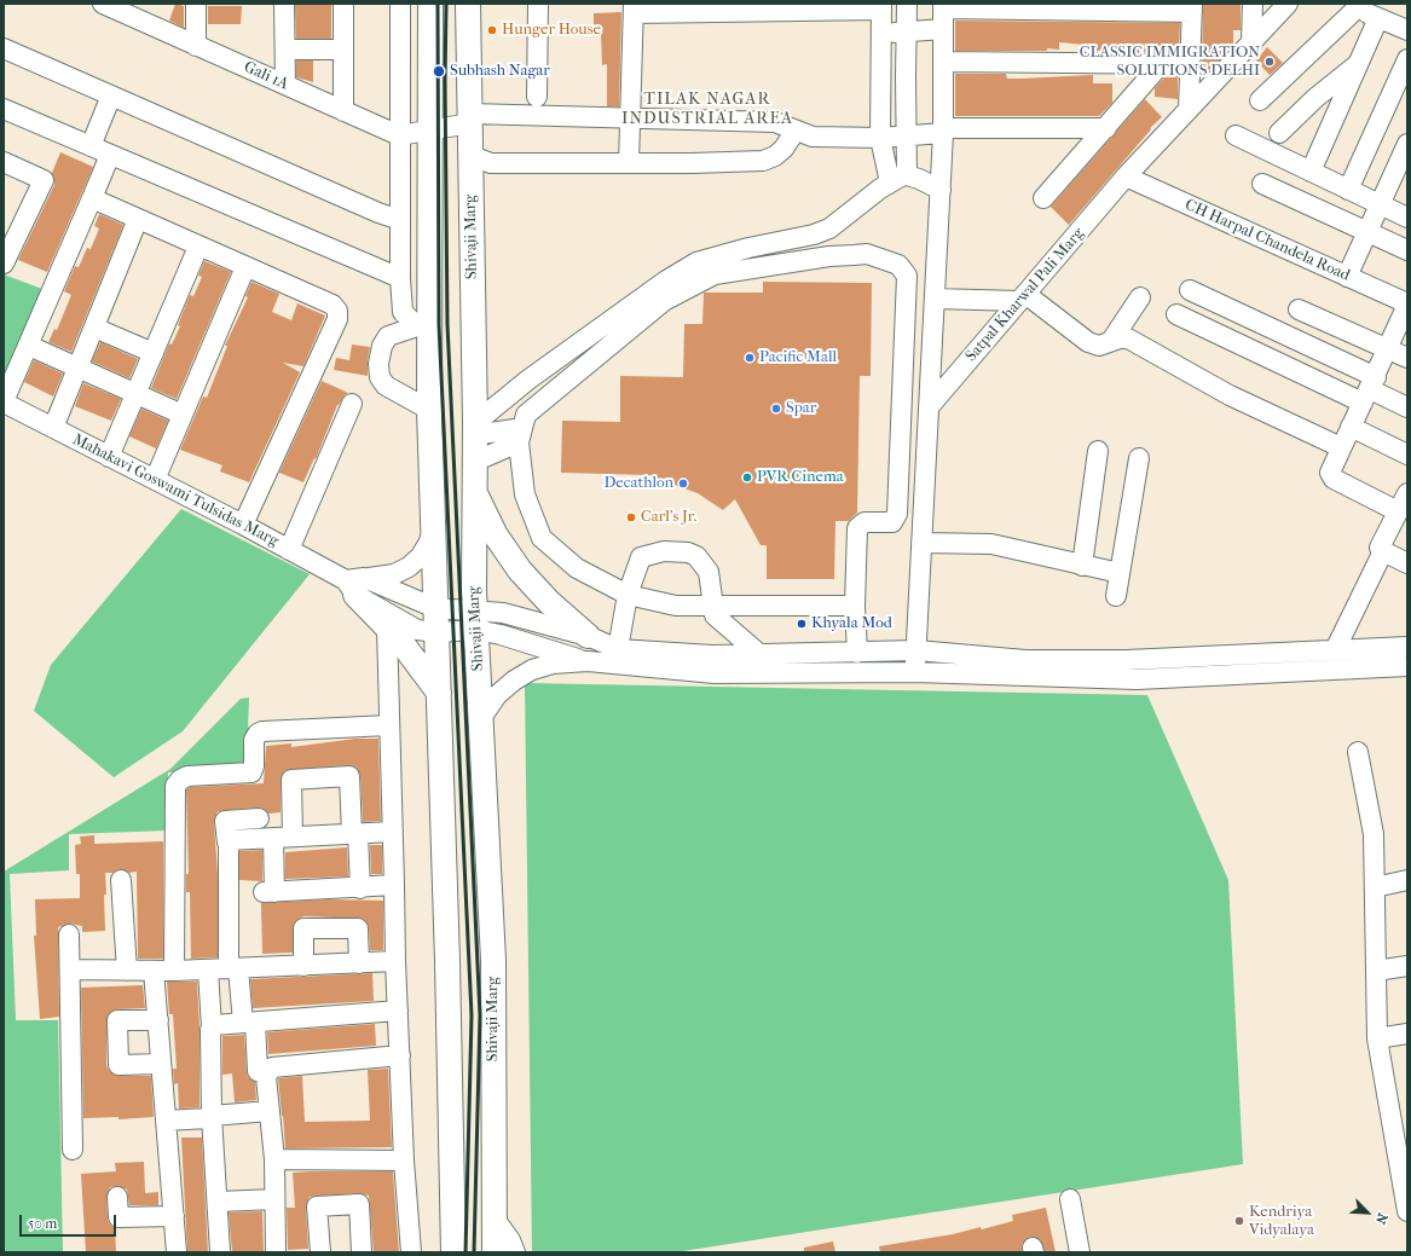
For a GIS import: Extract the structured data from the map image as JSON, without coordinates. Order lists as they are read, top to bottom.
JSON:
{
  "streets": {
    "main road": ["Shivaji Marg"],
    "street": [
      "Gali 1A",
      "CH Harpal Chandela Road",
      "Satpal Kharwal Pali Marg",
      "Mahakavi Goswami Tulsidas Marg"
    ]
  },
  "crossings": [
    ["Gali 1A", "Shivaji Marg"],
    ["Shivaji Marg", "Mahakavi Goswami Tulsidas Marg"],
    ["CH Harpal Chandela Road", "Satpal Kharwal Pali Marg"]
  ],
  "districts": ["TILAK NAGAR INDUSTRIAL AREA"],
  "places": [
    "Hunger House",
    "CLASSIC IMMIGRATION SOLUTIONS DELHI",
    "Subhash Nagar",
    "Pacific Mall",
    "Spar",
    "PVR Cinema",
    "Decathlon",
    "Carl's Jr.",
    "Khyala Mod",
    "Kendriya Vidyalaya"
  ],
  "scale_bar": "50 m",
  "north": "bottom right"
}
